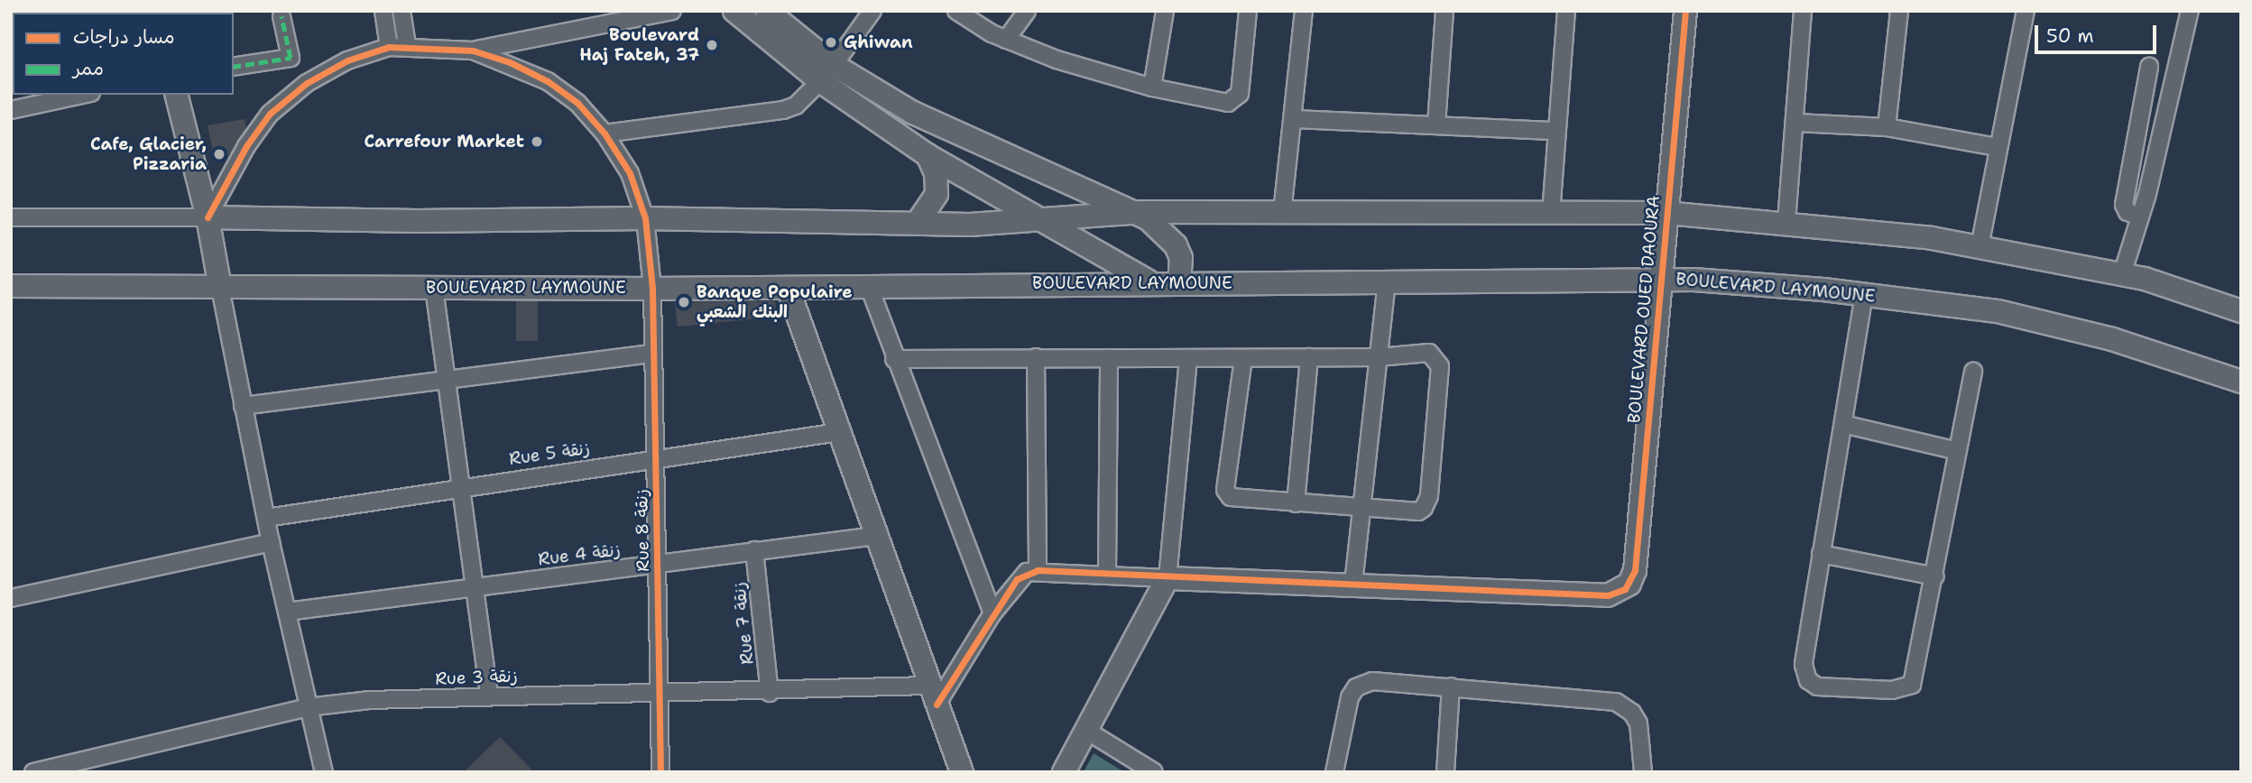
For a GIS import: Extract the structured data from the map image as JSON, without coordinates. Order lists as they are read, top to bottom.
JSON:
{
  "streets": {
    "street": [
      "BOULEVARD LAYMOUNE",
      "BOULEVARD OUED DAOURA",
      "Rue 5 زنقة",
      "Rue 8 زنقة",
      "Rue 4 زنقة",
      "Rue 7 زنقة",
      "Rue 3 زنقة"
    ]
  },
  "crossings": [
    ["BOULEVARD LAYMOUNE", "BOULEVARD OUED DAOURA"],
    ["BOULEVARD LAYMOUNE", "Rue 8 زنقة"],
    ["Rue 5 زنقة", "Rue 8 زنقة"],
    ["Rue 8 زنقة", "Rue 4 زنقة"],
    ["Rue 8 زنقة", "Rue 3 زنقة"],
    ["Rue 4 زنقة", "Rue 7 زنقة"],
    ["Rue 7 زنقة", "Rue 3 زنقة"]
  ],
  "places": [
    "Ghiwan",
    "Boulevard Haj Fateh, 37",
    "Carrefour Market",
    "Cafe, Glacier, Pizzaria",
    "Banque Populaire البنك الشعبي"
  ],
  "legend": ["مسار دراجات", "ممر"],
  "scale_bar": "50 m"
}
